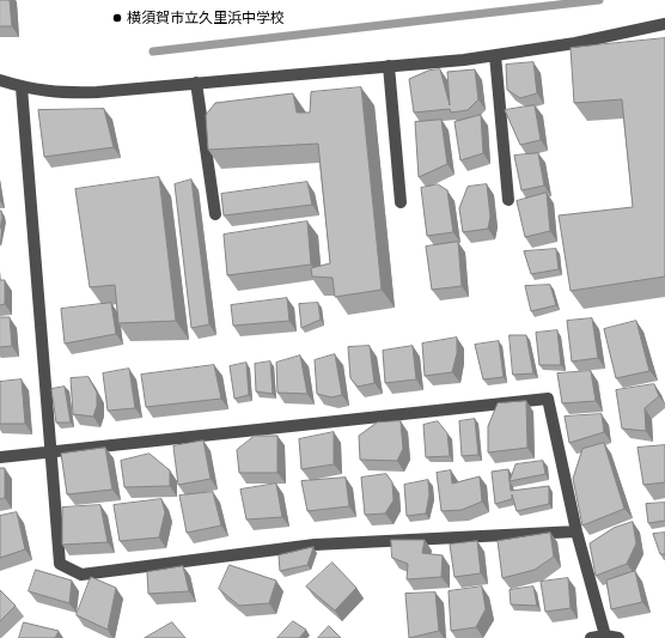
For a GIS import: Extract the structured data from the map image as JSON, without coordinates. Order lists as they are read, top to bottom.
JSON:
{
  "places": ["横須賀市立久里浜中学校"]
}
